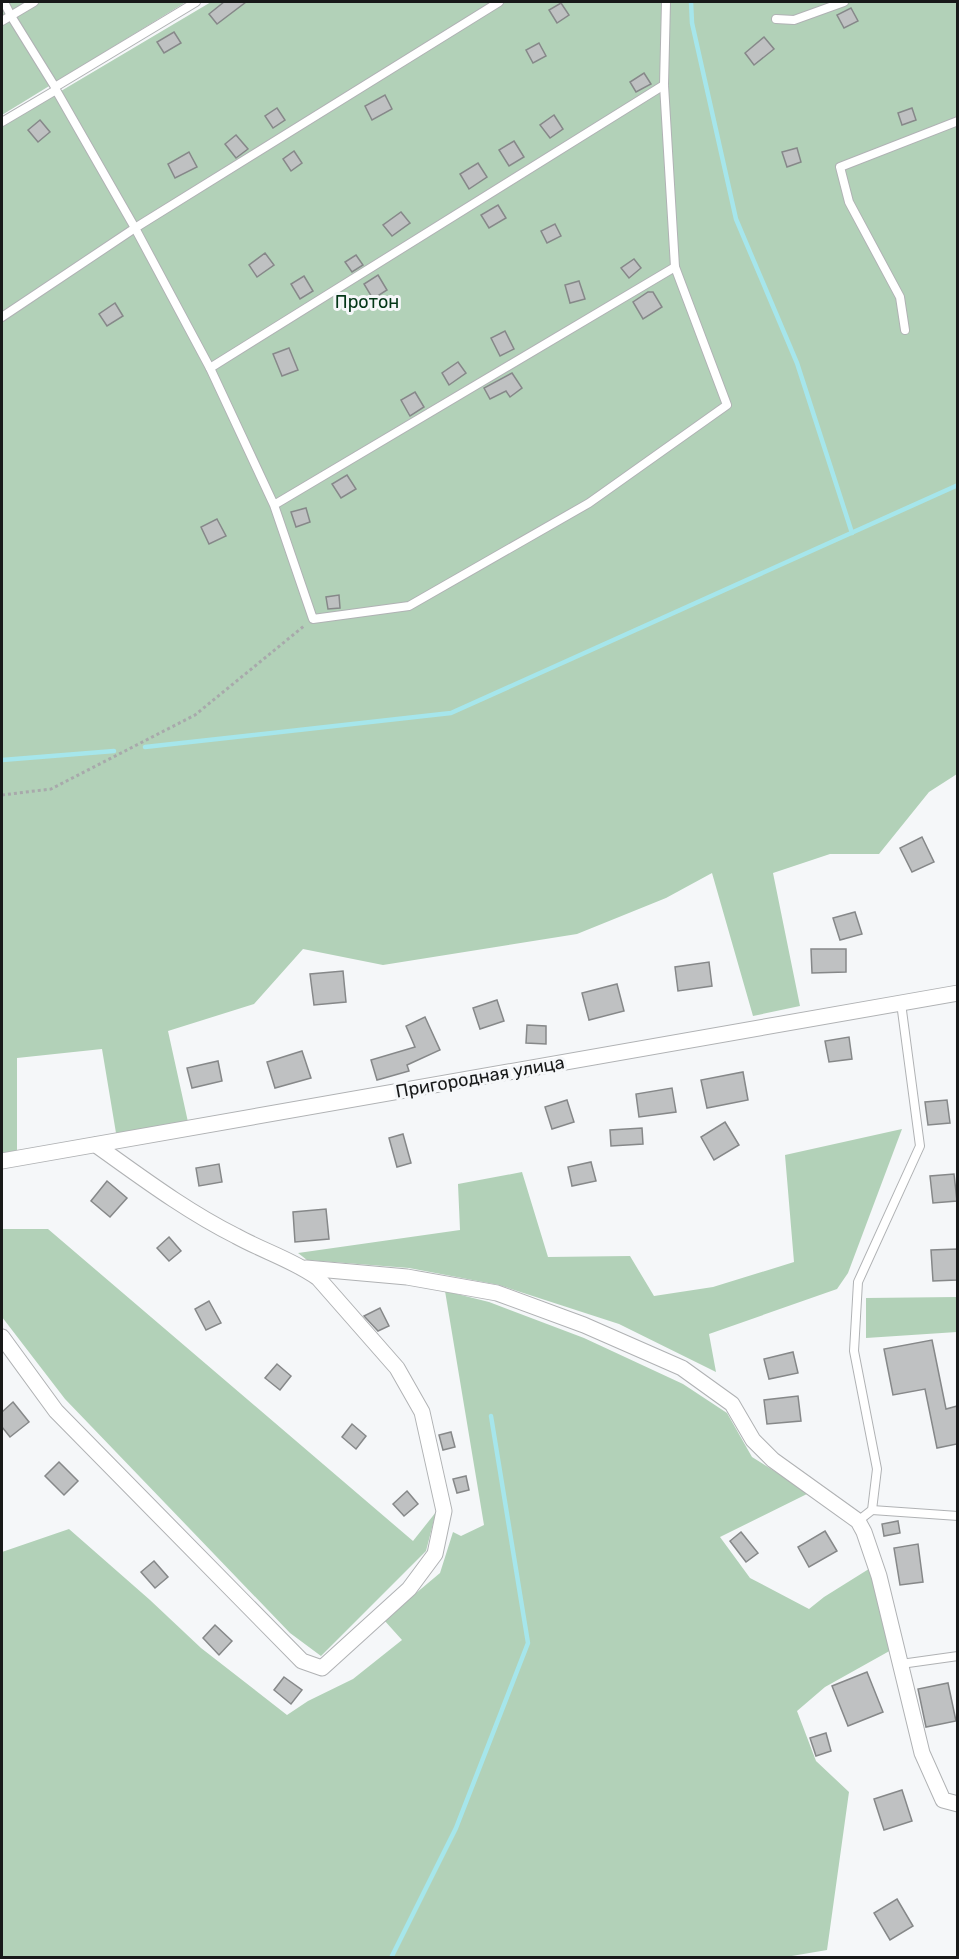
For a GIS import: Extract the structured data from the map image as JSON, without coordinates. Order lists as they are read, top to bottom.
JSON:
{
  "streets": {
    "street": ["Пригородная улица"]
  },
  "parks": ["Протон"]
}
